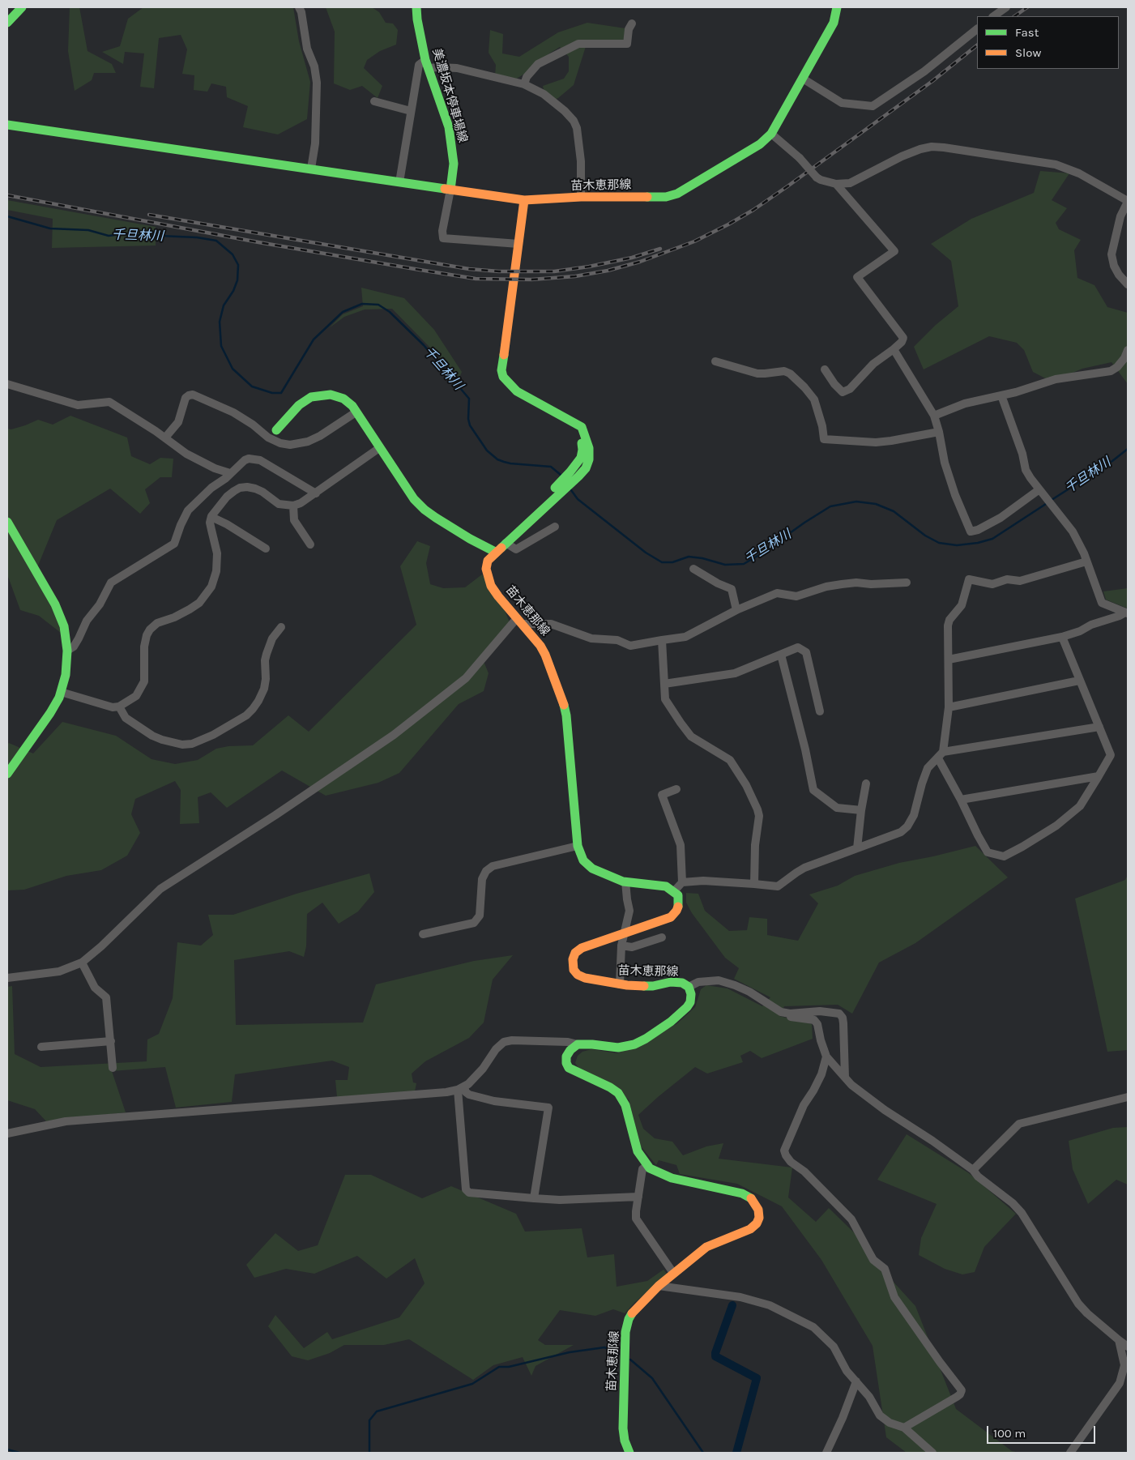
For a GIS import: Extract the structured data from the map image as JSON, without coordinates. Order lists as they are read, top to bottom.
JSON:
{
  "streets": {
    "main road": ["美濃坂本停車場線", "苗木恵那線"]
  },
  "water": ["千旦林川"],
  "legend": ["Fast", "Slow"],
  "scale_bar": "100 m"
}
